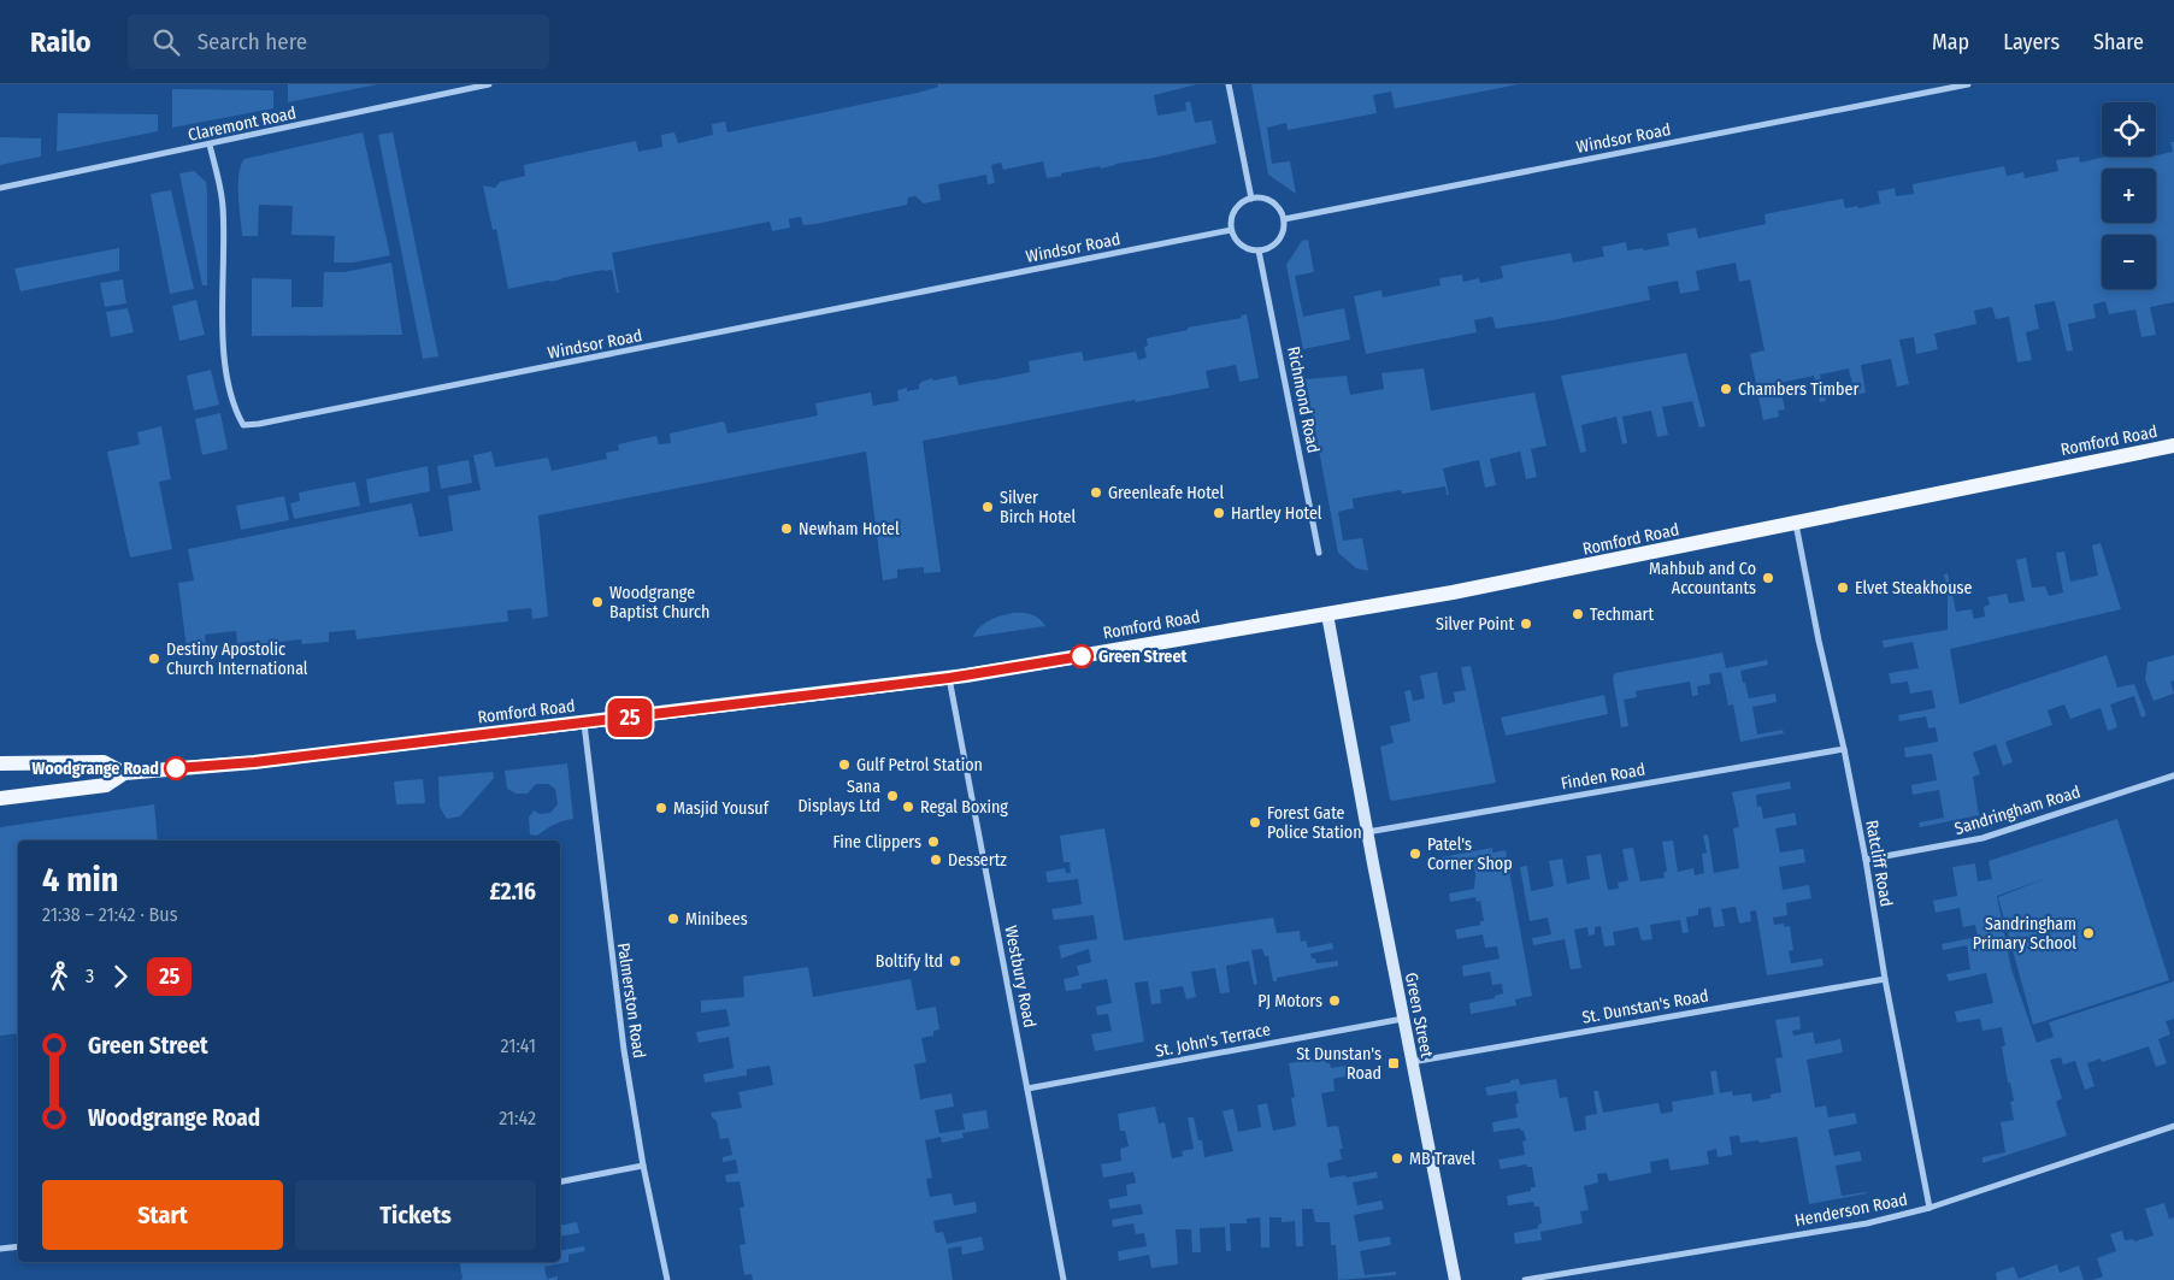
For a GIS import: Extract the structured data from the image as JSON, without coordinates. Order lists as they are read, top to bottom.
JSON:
{
  "streets": {
    "main road": ["Romford Road", "Green Street"],
    "street": [
      "Claremont Road",
      "Windsor Road",
      "Richmond Road",
      "Finden Road",
      "Sandringham Road",
      "Ratcliff Road",
      "Westbury Road",
      "Palmerston Road",
      "St. Dunstan's Road",
      "St. John's Terrace",
      "Henderson Road"
    ]
  },
  "crossings": [
    ["Claremont Road", "Windsor Road"],
    ["Windsor Road", "Richmond Road"],
    ["Romford Road", "Ratcliff Road"],
    ["Romford Road", "Westbury Road"],
    ["Romford Road", "Palmerston Road"],
    ["Romford Road", "Green Street"],
    ["Finden Road", "Ratcliff Road"],
    ["Finden Road", "Green Street"],
    ["Sandringham Road", "Ratcliff Road"],
    ["Ratcliff Road", "St. Dunstan's Road"],
    ["Ratcliff Road", "Henderson Road"],
    ["Westbury Road", "St. John's Terrace"],
    ["St. Dunstan's Road", "Green Street"],
    ["Green Street", "St. John's Terrace"]
  ],
  "places": {
    "other": [
      "Chambers Timber",
      "Greenleafe Hotel",
      "Silver Birch Hotel",
      "Hartley Hotel",
      "Newham Hotel",
      "Mahbub and Co Accountants",
      "Elvet Steakhouse",
      "Woodgrange Baptist Church",
      "Techmart",
      "Silver Point",
      "Green Street",
      "Destiny Apostolic Church International",
      "Gulf Petrol Station",
      "Woodgrange Road",
      "Sana Displays Ltd",
      "Regal Boxing",
      "Masjid Yousuf",
      "Forest Gate Police Station",
      "Fine Clippers",
      "Patel's Corner Shop",
      "Dessertz",
      "Minibees",
      "Sandringham Primary School",
      "Boltify ltd",
      "PJ Motors",
      "MB Travel"
    ],
    "transit": ["St Dunstan's Road"]
  },
  "lines": ["bus line 25"],
  "page": {
    "header": "Railo",
    "search": "Search here",
    "nav": ["Map", "Layers", "Share"],
    "on_map": "25",
    "map_buttons": ["+", "−"],
    "heading": ["4 min", "21:38 – 21:42 · Bus", "£2.16"],
    "legs": ["3", "25"],
    "list": [
      {
        "name": "Green Street",
        "value": "21:41"
      },
      {
        "name": "Woodgrange Road",
        "value": "21:42"
      }
    ],
    "buttons": ["Start", "Tickets"]
  }
}
